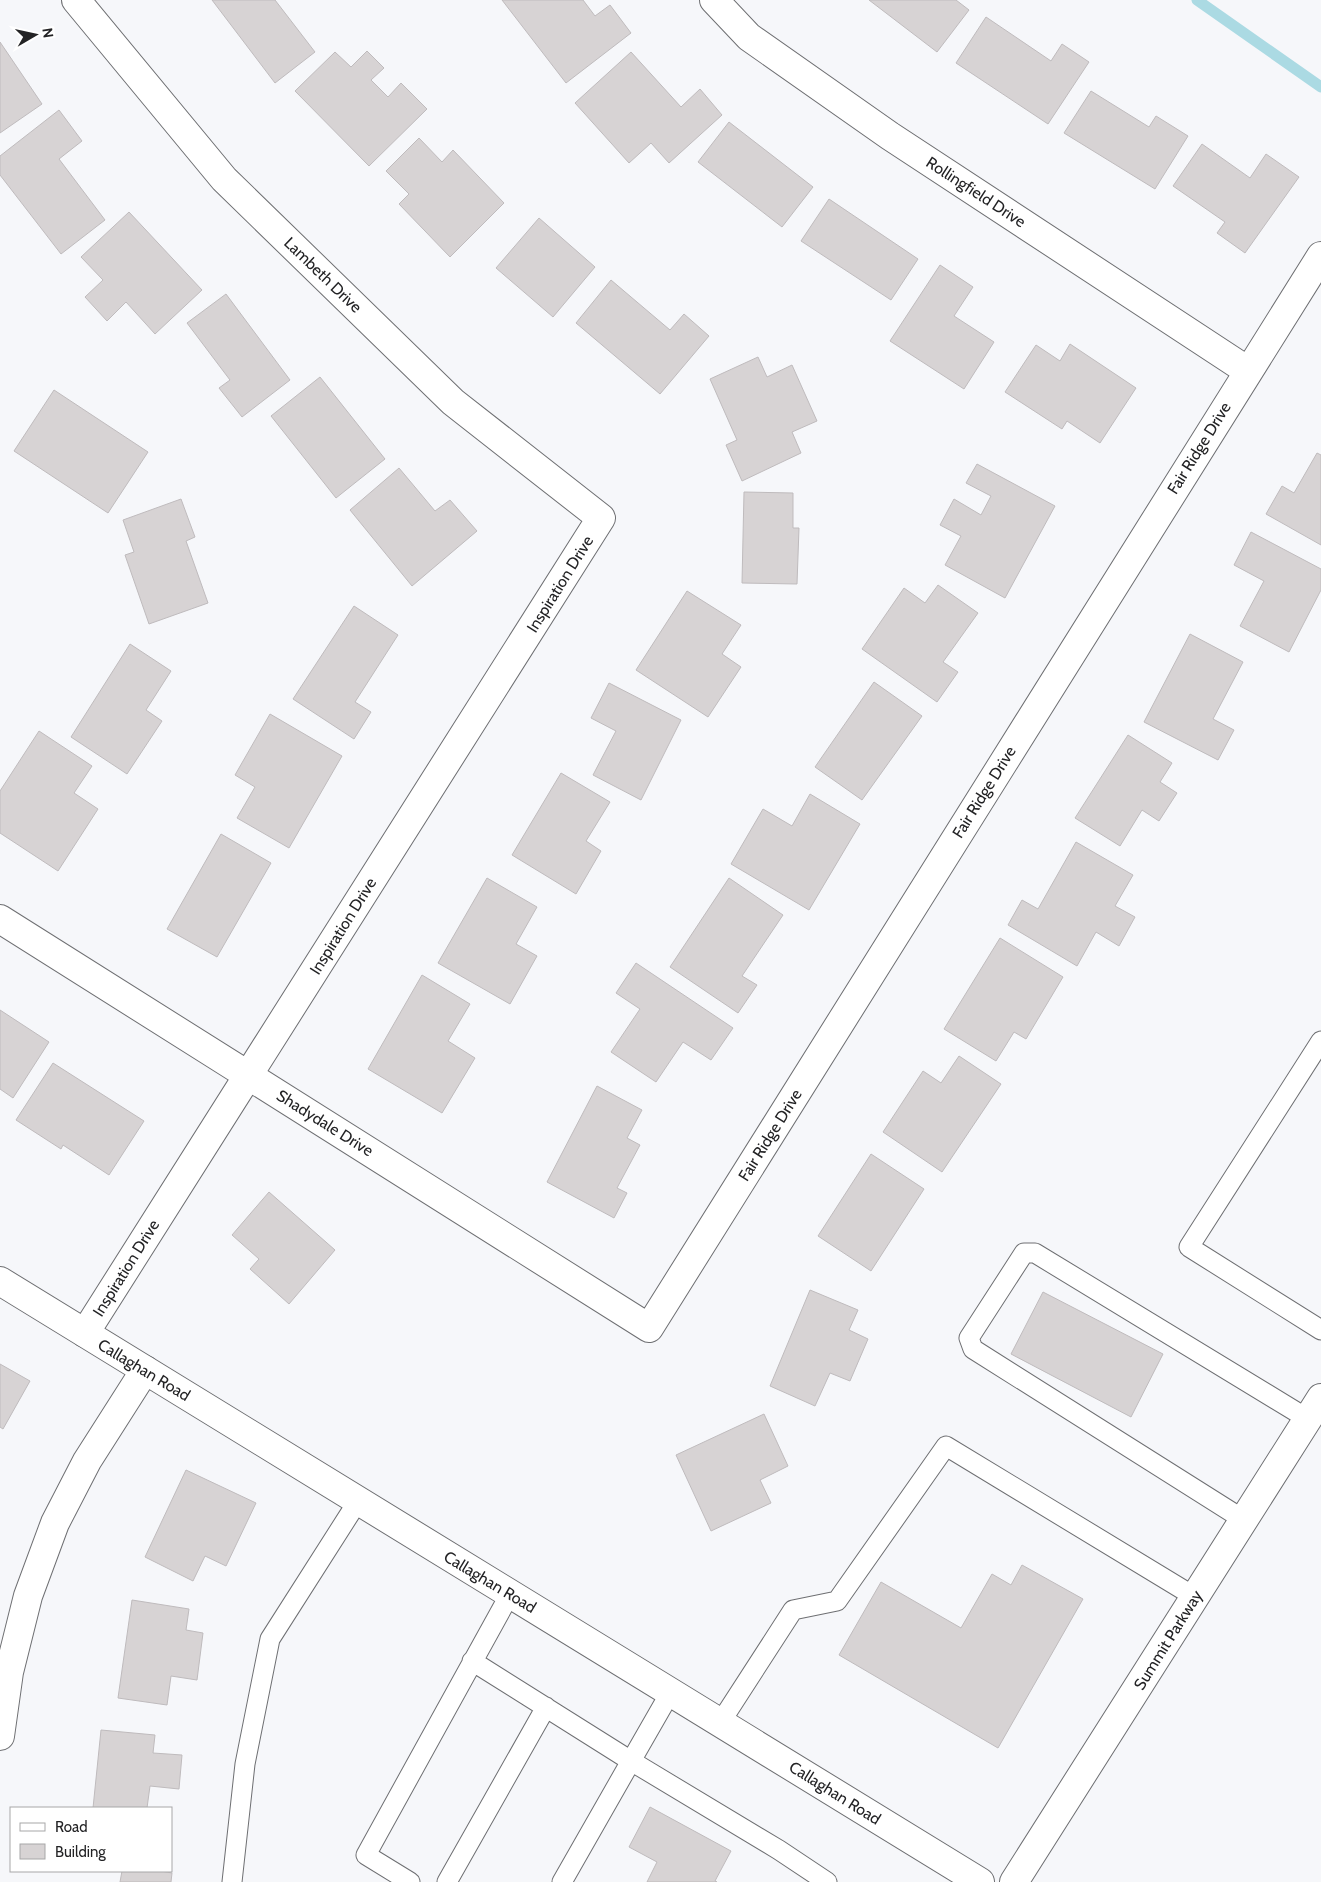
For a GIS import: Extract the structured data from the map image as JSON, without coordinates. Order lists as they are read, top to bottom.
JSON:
{
  "streets": {
    "street": [
      "Rollingfield Drive",
      "Lambeth Drive",
      "Fair Ridge Drive",
      "Inspiration Drive",
      "Shadydale Drive",
      "Callaghan Road",
      "Summit Parkway"
    ]
  },
  "crossings": [
    ["Rollingfield Drive", "Fair Ridge Drive"],
    ["Lambeth Drive", "Inspiration Drive"],
    ["Fair Ridge Drive", "Shadydale Drive"],
    ["Inspiration Drive", "Shadydale Drive"],
    ["Inspiration Drive", "Callaghan Road"]
  ],
  "legend": ["Road", "Building"],
  "north": "right"
}
